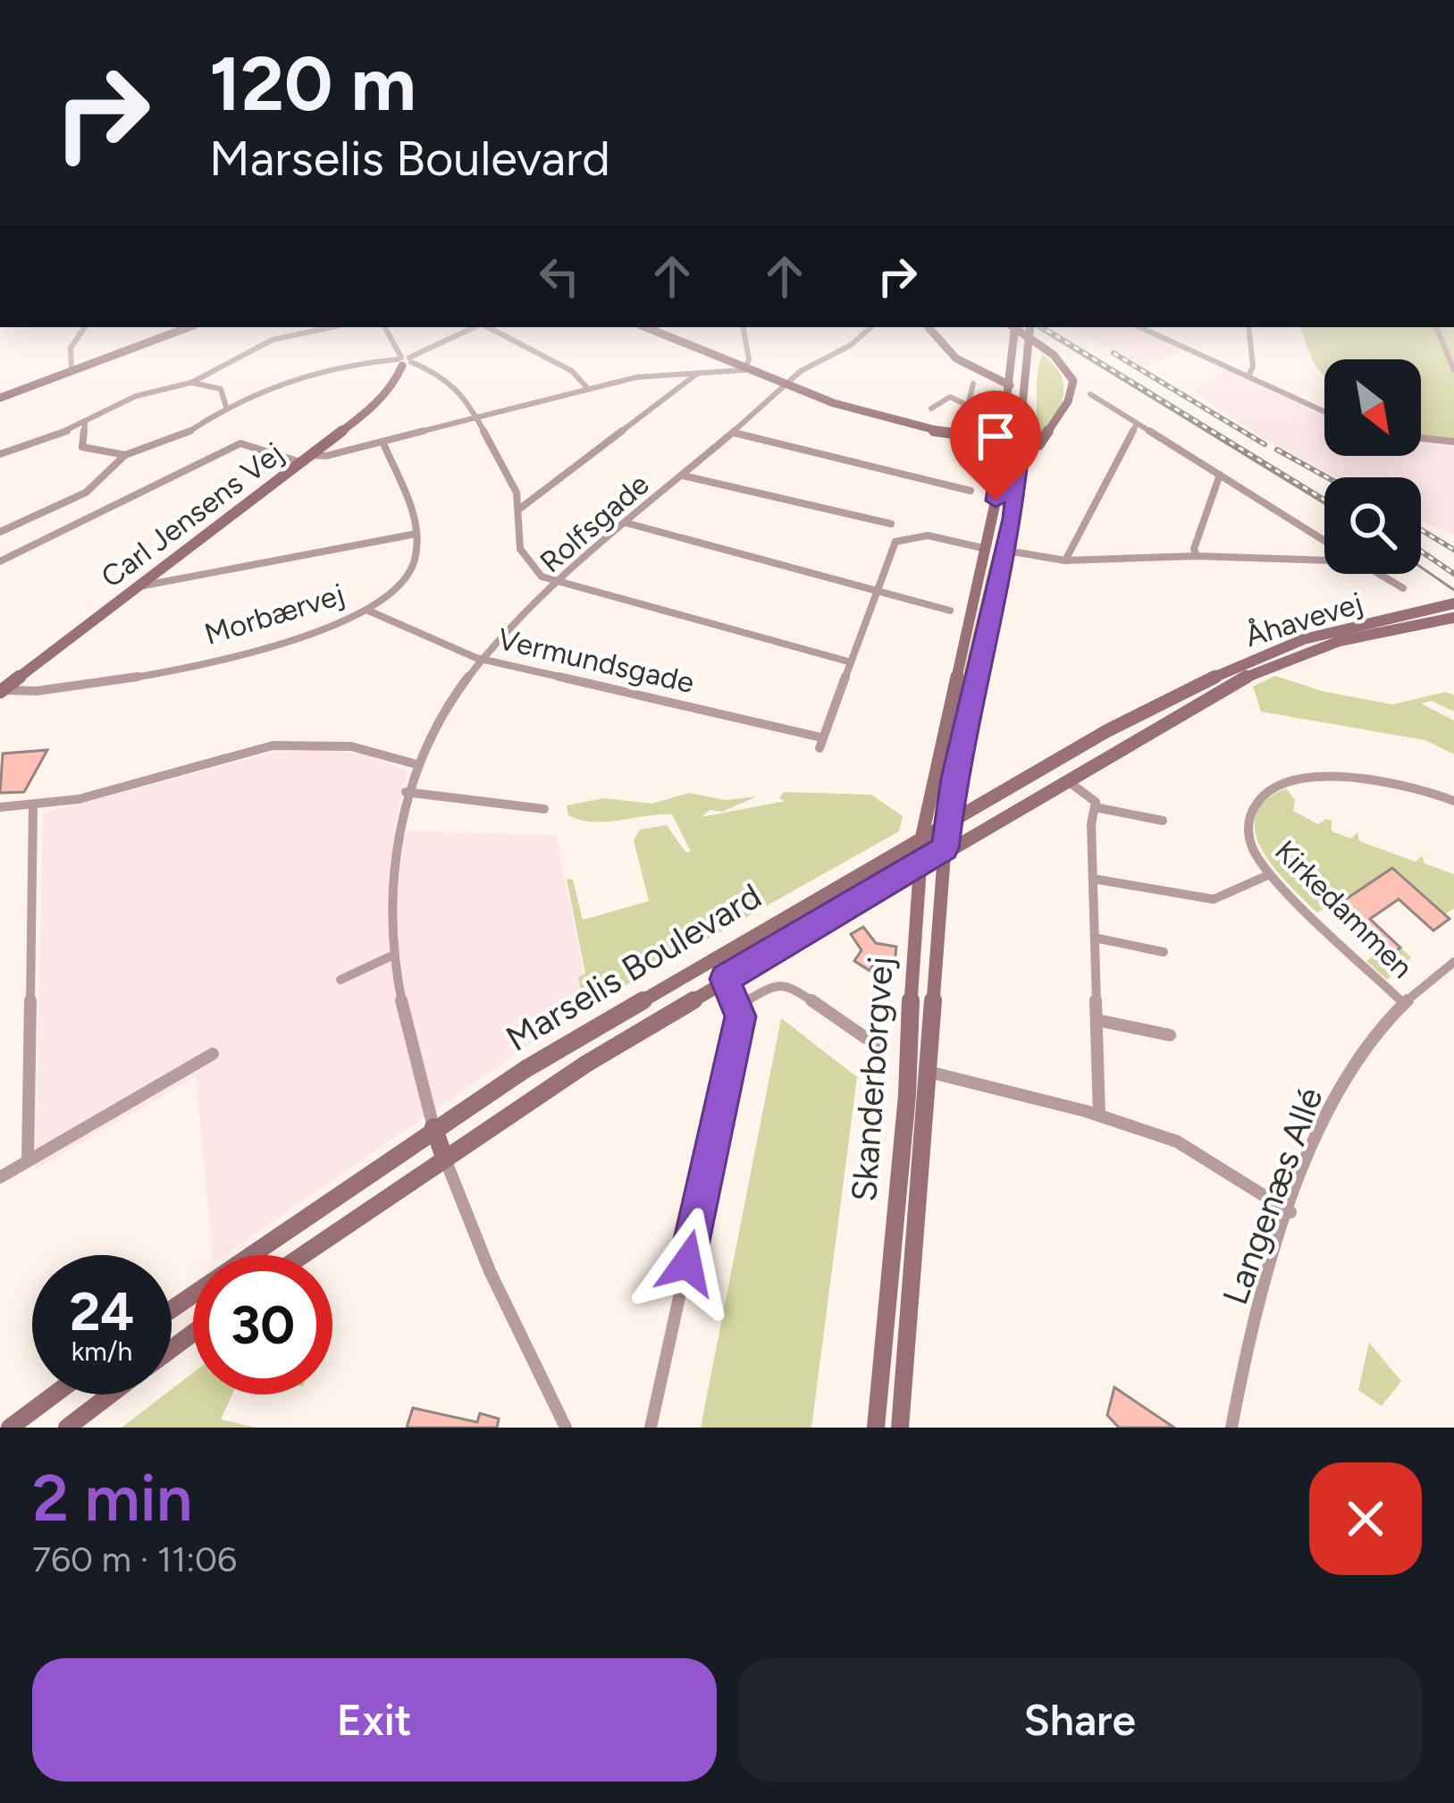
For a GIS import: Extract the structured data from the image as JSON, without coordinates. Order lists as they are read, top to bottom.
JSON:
{
  "streets": {
    "street": [
      "Carl Jensens Vej",
      "Rolfsgade",
      "Morbærvej",
      "Åhavevej",
      "Vermundsgade",
      "Kirkedammen",
      "Marselis Boulevard",
      "Skanderborgvej",
      "Langenæs Allé"
    ]
  },
  "crossings": [
    ["Carl Jensens Vej", "Morbærvej"],
    ["Rolfsgade", "Vermundsgade"],
    ["Rolfsgade", "Marselis Boulevard"],
    ["Morbærvej", "Vermundsgade"],
    ["Åhavevej", "Marselis Boulevard"],
    ["Kirkedammen", "Langenæs Allé"],
    ["Marselis Boulevard", "Skanderborgvej"]
  ],
  "north": "bottom right",
  "page": {
    "turn": ["120 m", "Marselis Boulevard"],
    "speed": "24 km/h",
    "limit": "30",
    "heading": ["2 min", "760 m · 11:06"],
    "buttons": ["Exit", "Share"]
  }
}
